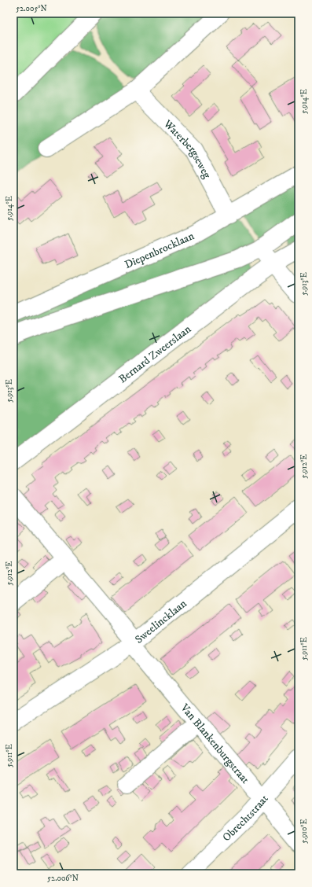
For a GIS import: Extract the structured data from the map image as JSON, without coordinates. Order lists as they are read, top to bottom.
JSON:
{
  "streets": {
    "street": [
      "Waterbergseweg",
      "Diepenbrocklaan",
      "Bernard Zweerslaan",
      "Sweelincklaan",
      "Van Blankenburgstraat",
      "Obrechtstraat"
    ]
  },
  "crossings": [
    ["Waterbergseweg", "Diepenbrocklaan"],
    ["Sweelincklaan", "Van Blankenburgstraat"],
    ["Van Blankenburgstraat", "Obrechtstraat"]
  ],
  "coordinates": [
    "52.005°N",
    "5.914°E",
    "5.913°E",
    "5.912°E",
    "5.911°E",
    "5.910°E",
    "52.006°N"
  ]
}
